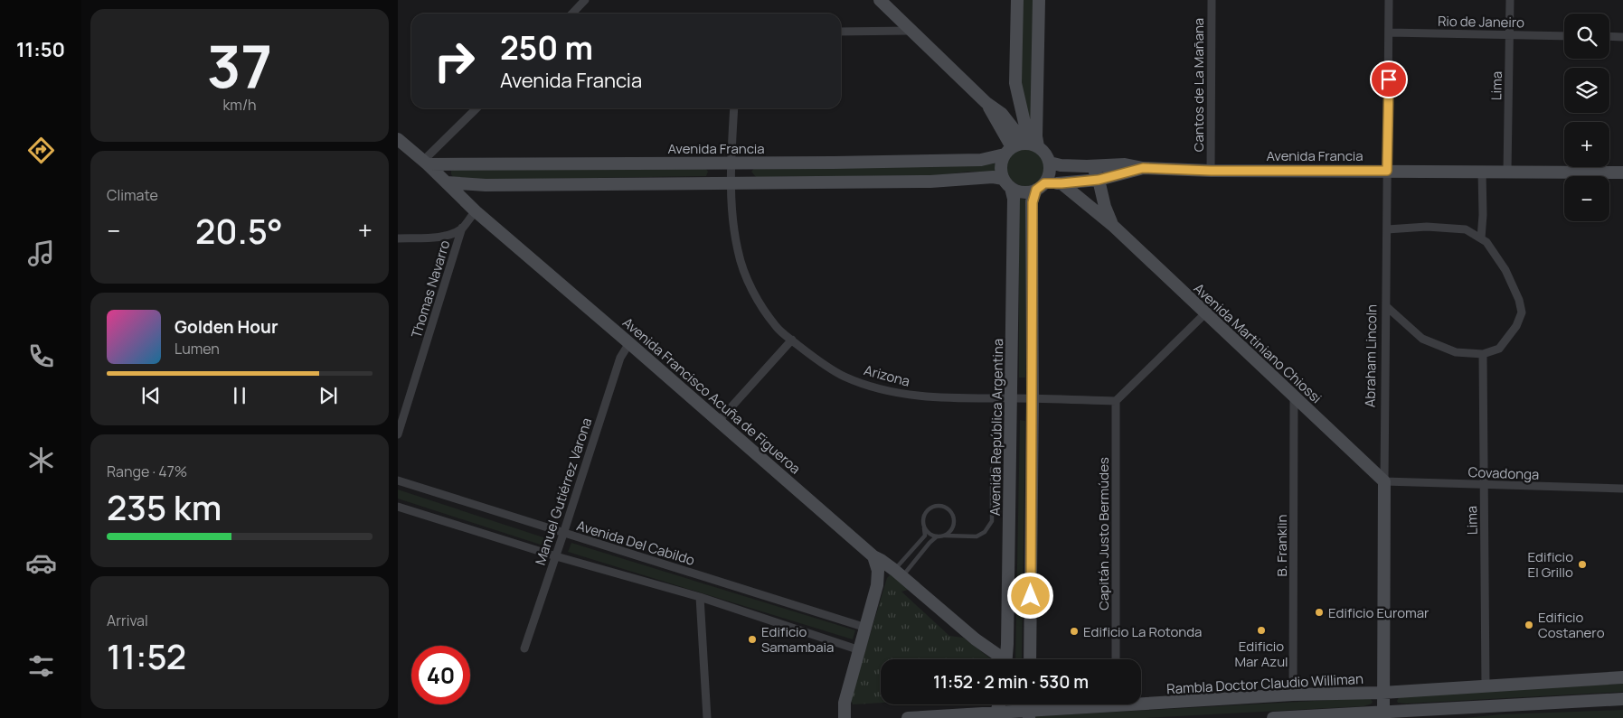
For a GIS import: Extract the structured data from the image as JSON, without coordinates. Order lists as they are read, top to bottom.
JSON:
{
  "streets": {
    "street": [
      "Rio de Janeiro",
      "Cantos de La Mañana",
      "Lima",
      "Avenida Francia",
      "Thomas Navarro",
      "Avenida Martiniano Chiossi",
      "Abraham Lincoln",
      "Arizona",
      "Avenida Francisco Acuña de Figueroa",
      "Avenida República Argentina",
      "Covadonga",
      "Manuel Gutiérrez Varona",
      "Capitán Justo Bermúdes",
      "Avenida Del Cabildo",
      "B. Franklin",
      "Rambla Doctor Claudio Williman"
    ]
  },
  "crossings": [
    ["Rio de Janeiro", "Lima"],
    ["Rio de Janeiro", "Abraham Lincoln"],
    ["Cantos de La Mañana", "Avenida Francia"],
    ["Lima", "Avenida Francia"],
    ["Lima", "Abraham Lincoln"],
    ["Lima", "Covadonga"],
    ["Lima", "Rambla Doctor Claudio Williman"],
    ["Avenida Francia", "Avenida Martiniano Chiossi"],
    ["Avenida Francia", "Abraham Lincoln"],
    ["Avenida Francia", "Arizona"],
    ["Avenida Francia", "Avenida Francisco Acuña de Figueroa"],
    ["Avenida Francia", "Avenida República Argentina"],
    ["Avenida Martiniano Chiossi", "Abraham Lincoln"],
    ["Avenida Martiniano Chiossi", "Covadonga"],
    ["Avenida Martiniano Chiossi", "B. Franklin"],
    ["Abraham Lincoln", "Covadonga"],
    ["Abraham Lincoln", "Rambla Doctor Claudio Williman"],
    ["Arizona", "Avenida República Argentina"],
    ["Arizona", "Capitán Justo Bermúdes"],
    ["Avenida Francisco Acuña de Figueroa", "Manuel Gutiérrez Varona"],
    ["Manuel Gutiérrez Varona", "Avenida Del Cabildo"],
    ["B. Franklin", "Rambla Doctor Claudio Williman"]
  ],
  "places": [
    "Edificio El Grillo",
    "Edificio Euromar",
    "Edificio Costanero",
    "Edificio Mar Azul",
    "Edificio La Rotonda",
    "Edificio Samambaia"
  ],
  "page": {
    "tabs": "11:50",
    "tile": [
      ["37", "km/h"],
      "Climate",
      ["Range · 47%", "235 km"],
      ["Arrival", "11:52"]
    ],
    "map_buttons": ["+", "−"],
    "turn": ["250 m", "Avenida Francia"],
    "heat": ["−", "20.5°", "+"],
    "song": ["Golden Hour", "Lumen"],
    "limit": "40",
    "trip": "11:52 · 2 min · 530 m"
  }
}
